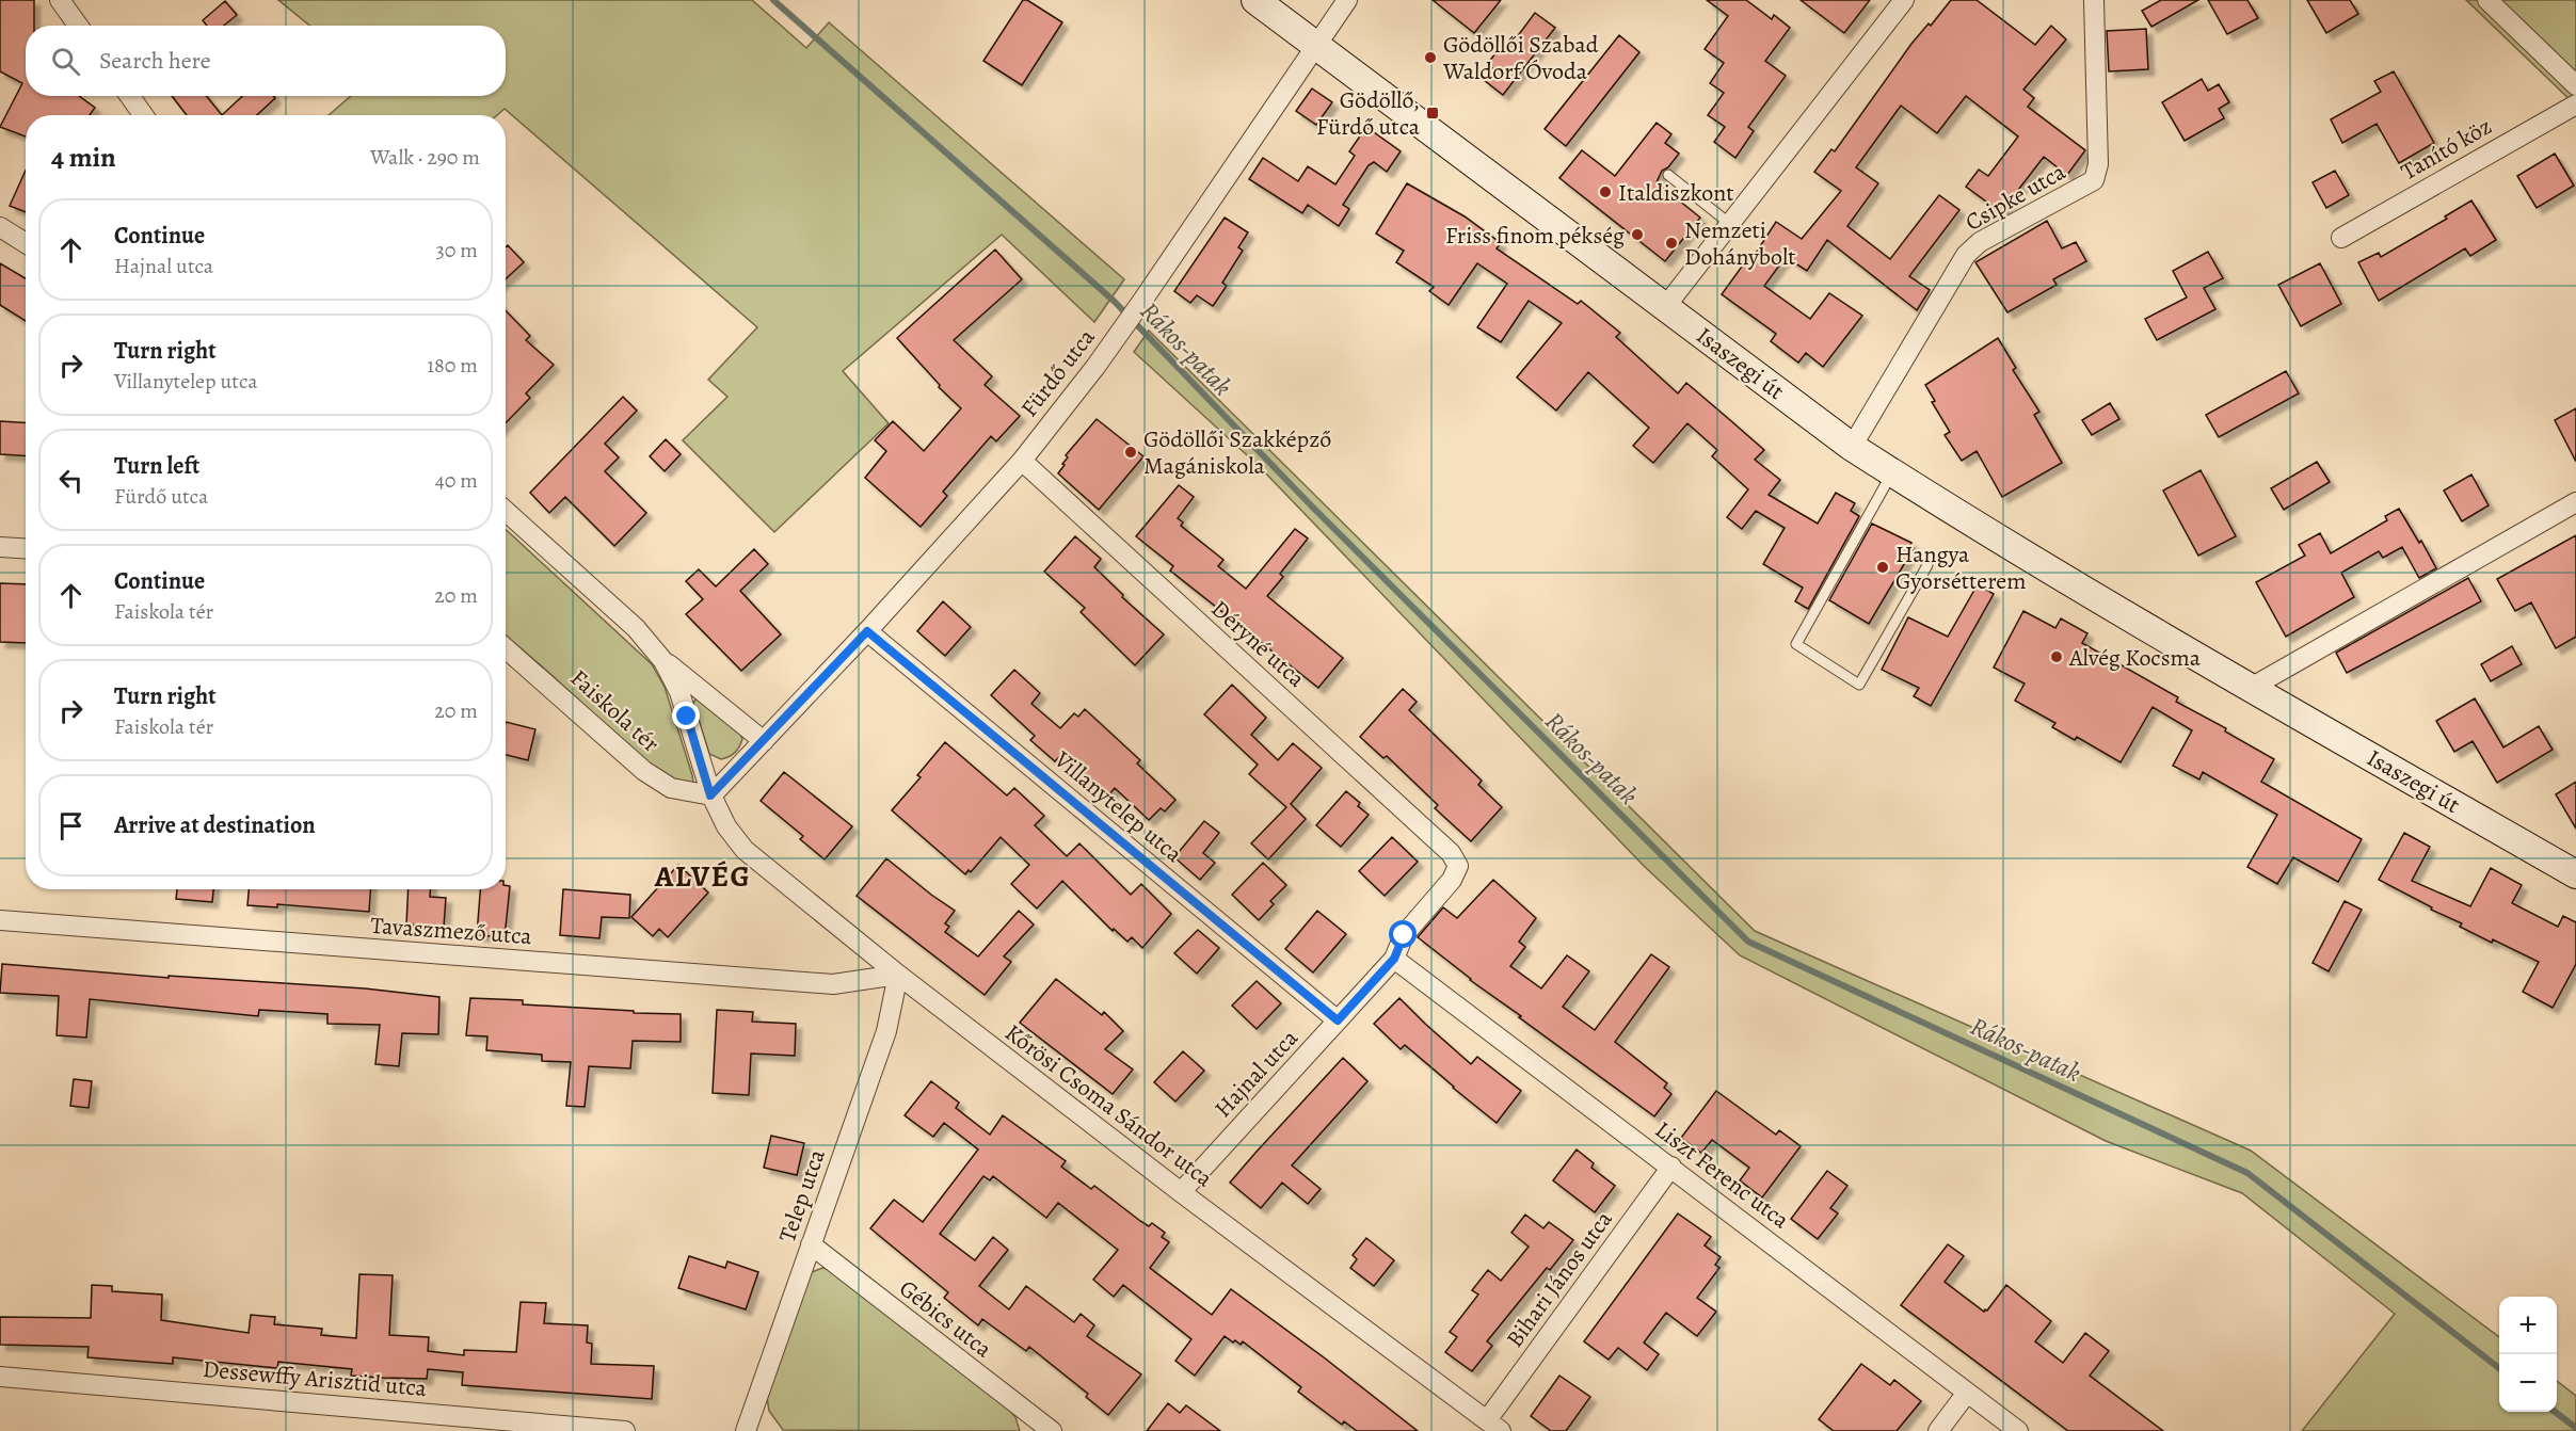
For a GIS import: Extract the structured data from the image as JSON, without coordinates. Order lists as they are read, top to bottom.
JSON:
{
  "streets": {
    "main road": ["Isaszegi út"],
    "street": [
      "Tanító köz",
      "Csipke utca",
      "Fürdő utca",
      "Déryné utca",
      "Faiskola tér",
      "Villanytelep utca",
      "Tavaszmező utca",
      "Hajnal utca",
      "Kőrösi Csoma Sándor utca",
      "Liszt Ferenc utca",
      "Telep utca",
      "Bihari János utca",
      "Gébics utca",
      "Dessewffy Arisztid utca"
    ]
  },
  "crossings": [
    ["Csipke utca", "Isaszegi út"],
    ["Isaszegi út", "Fürdő utca"],
    ["Fürdő utca", "Déryné utca"],
    ["Fürdő utca", "Faiskola tér"],
    ["Fürdő utca", "Villanytelep utca"],
    ["Déryné utca", "Hajnal utca"],
    ["Faiskola tér", "Kőrösi Csoma Sándor utca"],
    ["Villanytelep utca", "Hajnal utca"],
    ["Tavaszmező utca", "Kőrösi Csoma Sándor utca"],
    ["Tavaszmező utca", "Telep utca"],
    ["Hajnal utca", "Kőrösi Csoma Sándor utca"],
    ["Hajnal utca", "Liszt Ferenc utca"],
    ["Kőrösi Csoma Sándor utca", "Telep utca"],
    ["Kőrösi Csoma Sándor utca", "Bihari János utca"],
    ["Liszt Ferenc utca", "Bihari János utca"],
    ["Telep utca", "Gébics utca"]
  ],
  "districts": ["ALVÉG"],
  "water": ["Rákos-patak"],
  "places": {
    "other": [
      "Gödöllői Szabad Waldorf Óvoda",
      "Italdiszkont",
      "Friss finom pékség",
      "Nemzeti Dohánybolt",
      "Gödöllői Szakképző Magániskola",
      "Hangya Gyorsétterem",
      "Alvég Kocsma"
    ],
    "transit": ["Gödöllő, Fürdő utca"]
  },
  "page": {
    "search": "Search here",
    "heading": ["4 min", "Walk · 290 m"],
    "list": [
      ["Continue", "Hajnal utca", "30 m"],
      ["Turn right", "Villanytelep utca", "180 m"],
      ["Turn left", "Fürdő utca", "40 m"],
      ["Continue", "Faiskola tér", "20 m"],
      ["Turn right", "Faiskola tér", "20 m"],
      "Arrive at destination"
    ],
    "map_buttons": ["+", "−"]
  }
}
